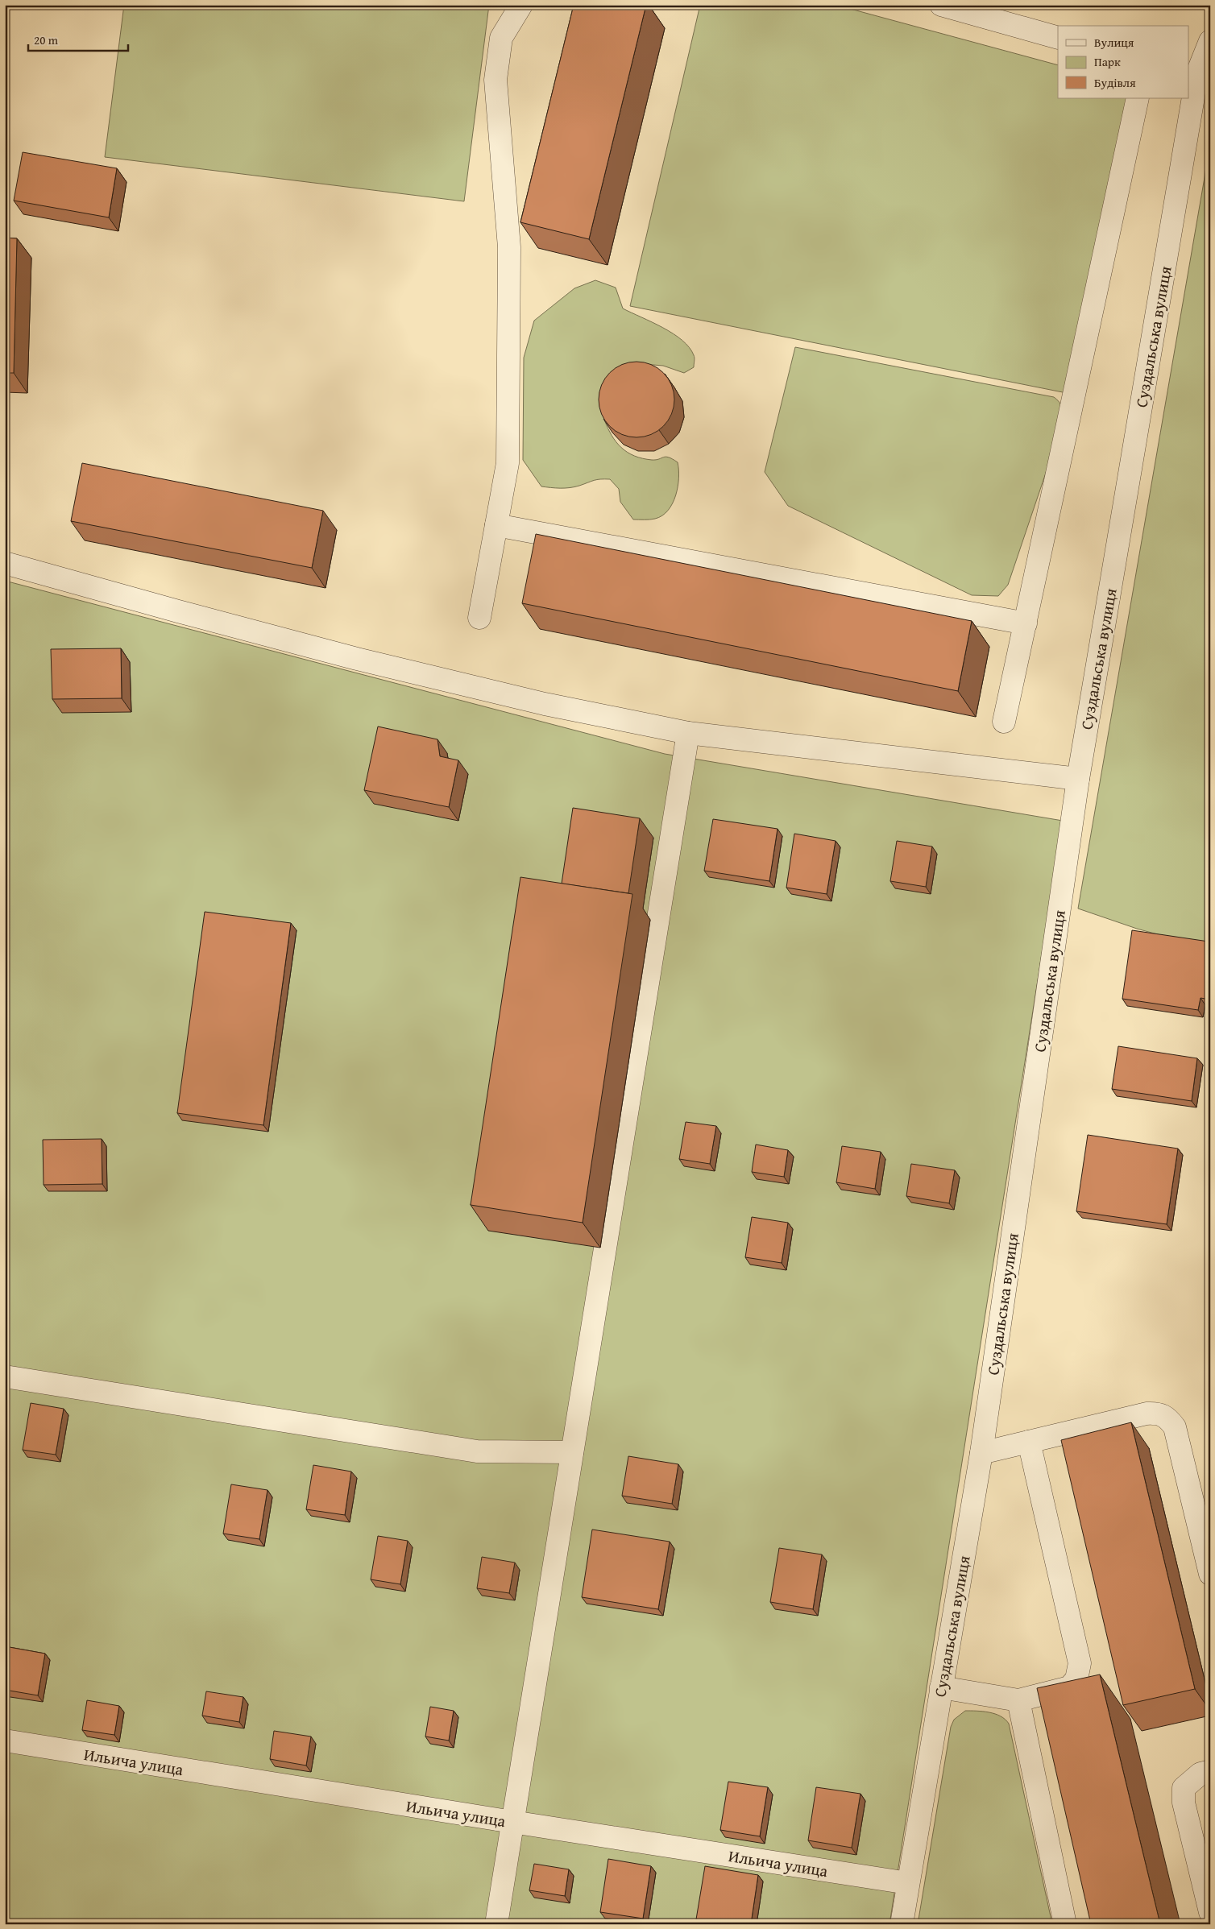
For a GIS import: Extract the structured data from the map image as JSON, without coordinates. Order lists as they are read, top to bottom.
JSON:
{
  "streets": {
    "street": ["Суздальська вулиця", "Ильича улица"]
  },
  "crossings": [
    ["Суздальська вулиця", "Ильича улица"]
  ],
  "legend": ["Вулиця", "Парк", "Будівля"],
  "scale_bar": "20 m"
}
